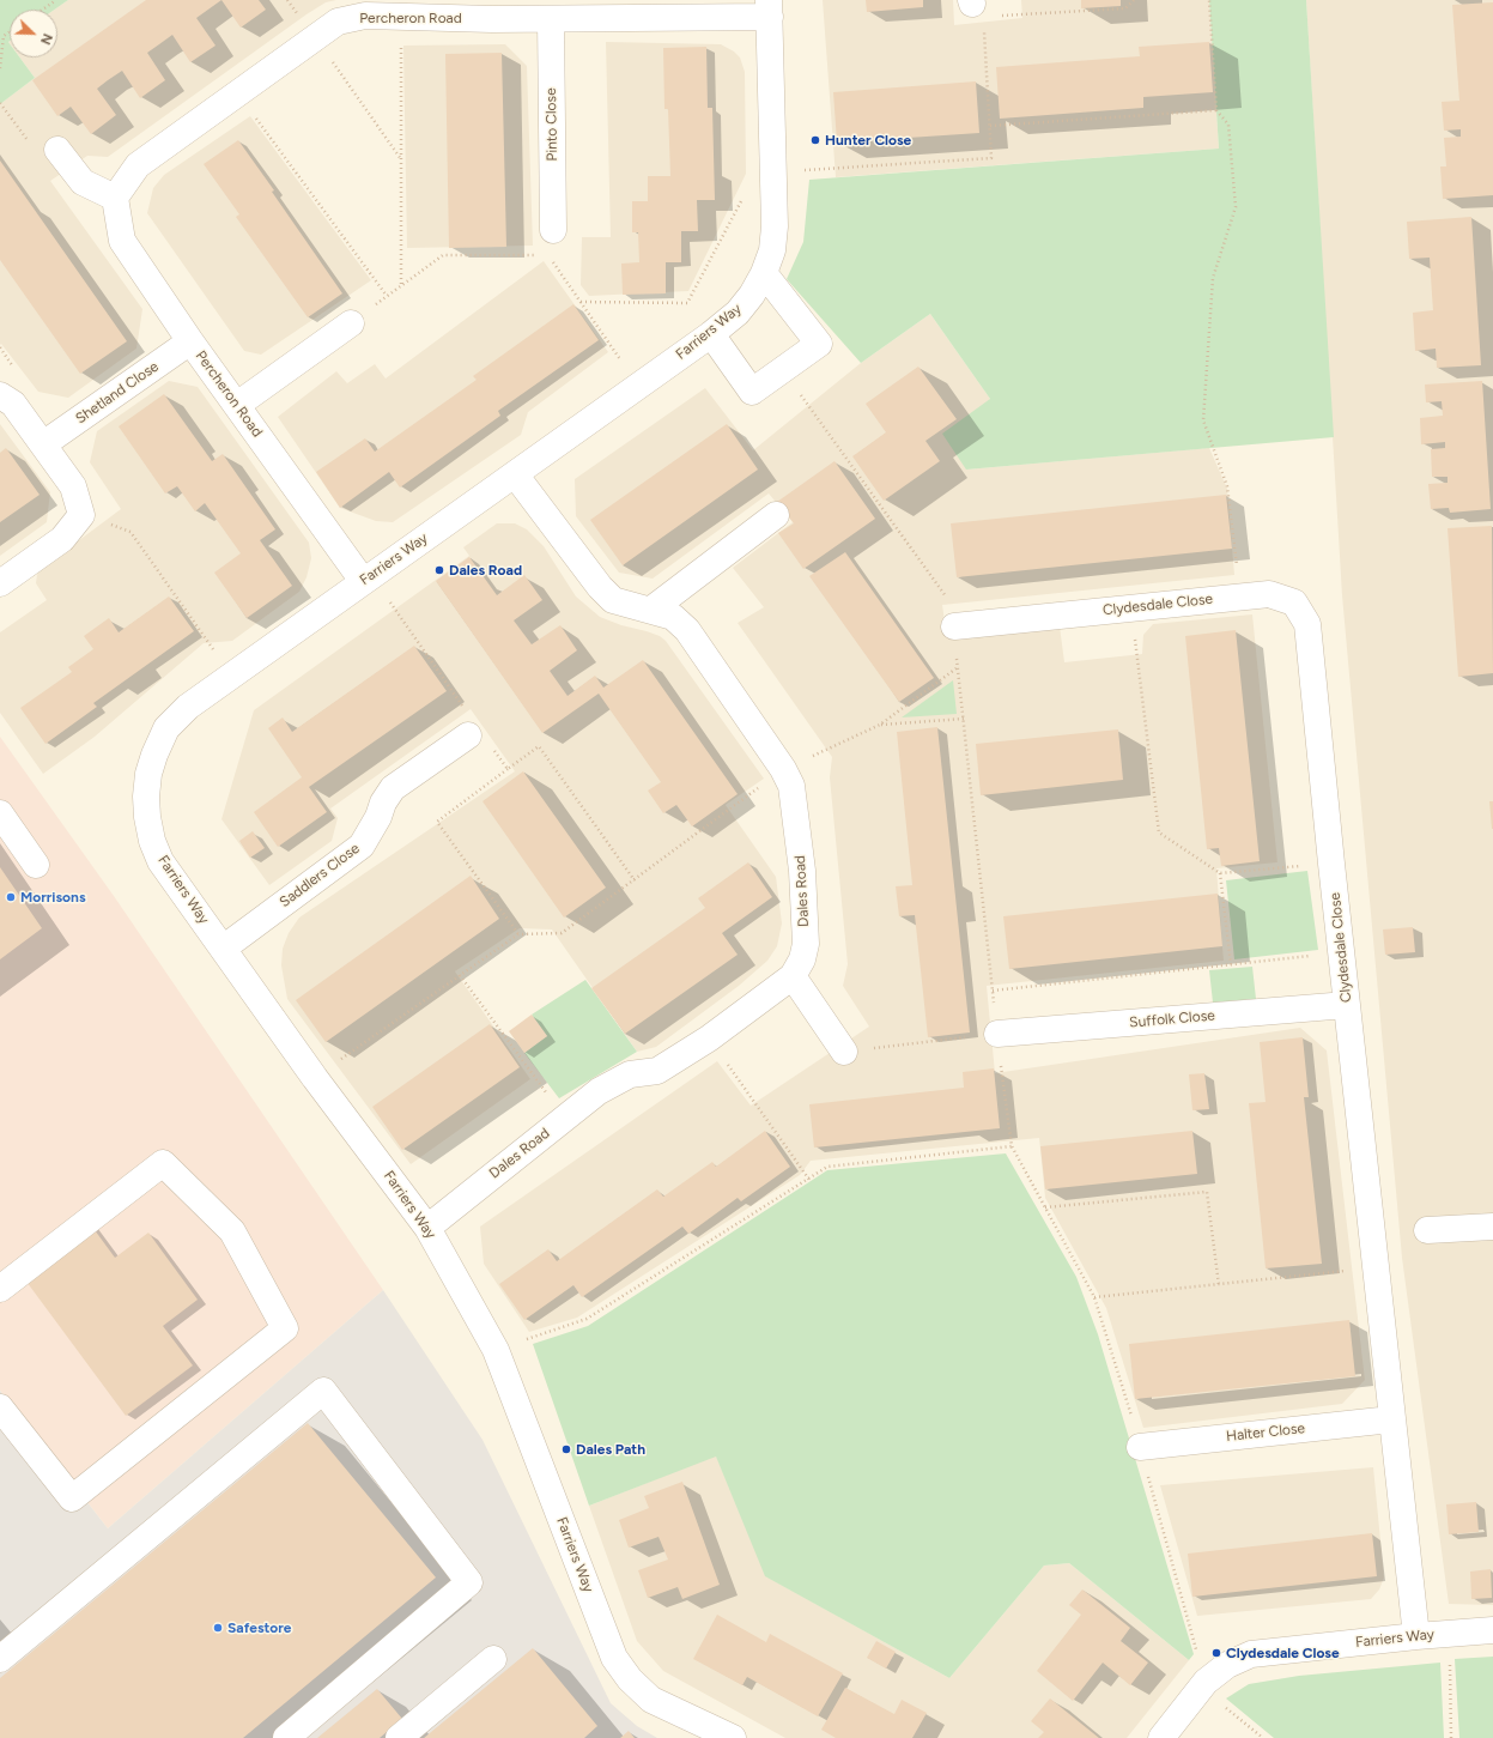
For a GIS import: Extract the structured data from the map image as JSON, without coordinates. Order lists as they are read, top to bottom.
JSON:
{
  "streets": {
    "street": [
      "Percheron Road",
      "Pinto Close",
      "Farriers Way",
      "Shetland Close",
      "Clydesdale Close",
      "Saddlers Close",
      "Dales Road",
      "Suffolk Close",
      "Halter Close"
    ]
  },
  "crossings": [
    ["Percheron Road", "Pinto Close"],
    ["Percheron Road", "Farriers Way"],
    ["Percheron Road", "Shetland Close"],
    ["Farriers Way", "Clydesdale Close"],
    ["Farriers Way", "Saddlers Close"],
    ["Farriers Way", "Dales Road"],
    ["Clydesdale Close", "Suffolk Close"],
    ["Clydesdale Close", "Halter Close"]
  ],
  "places": [
    "Hunter Close",
    "Dales Road",
    "Morrisons",
    "Dales Path",
    "Safestore",
    "Clydesdale Close"
  ],
  "north": "bottom right"
}
